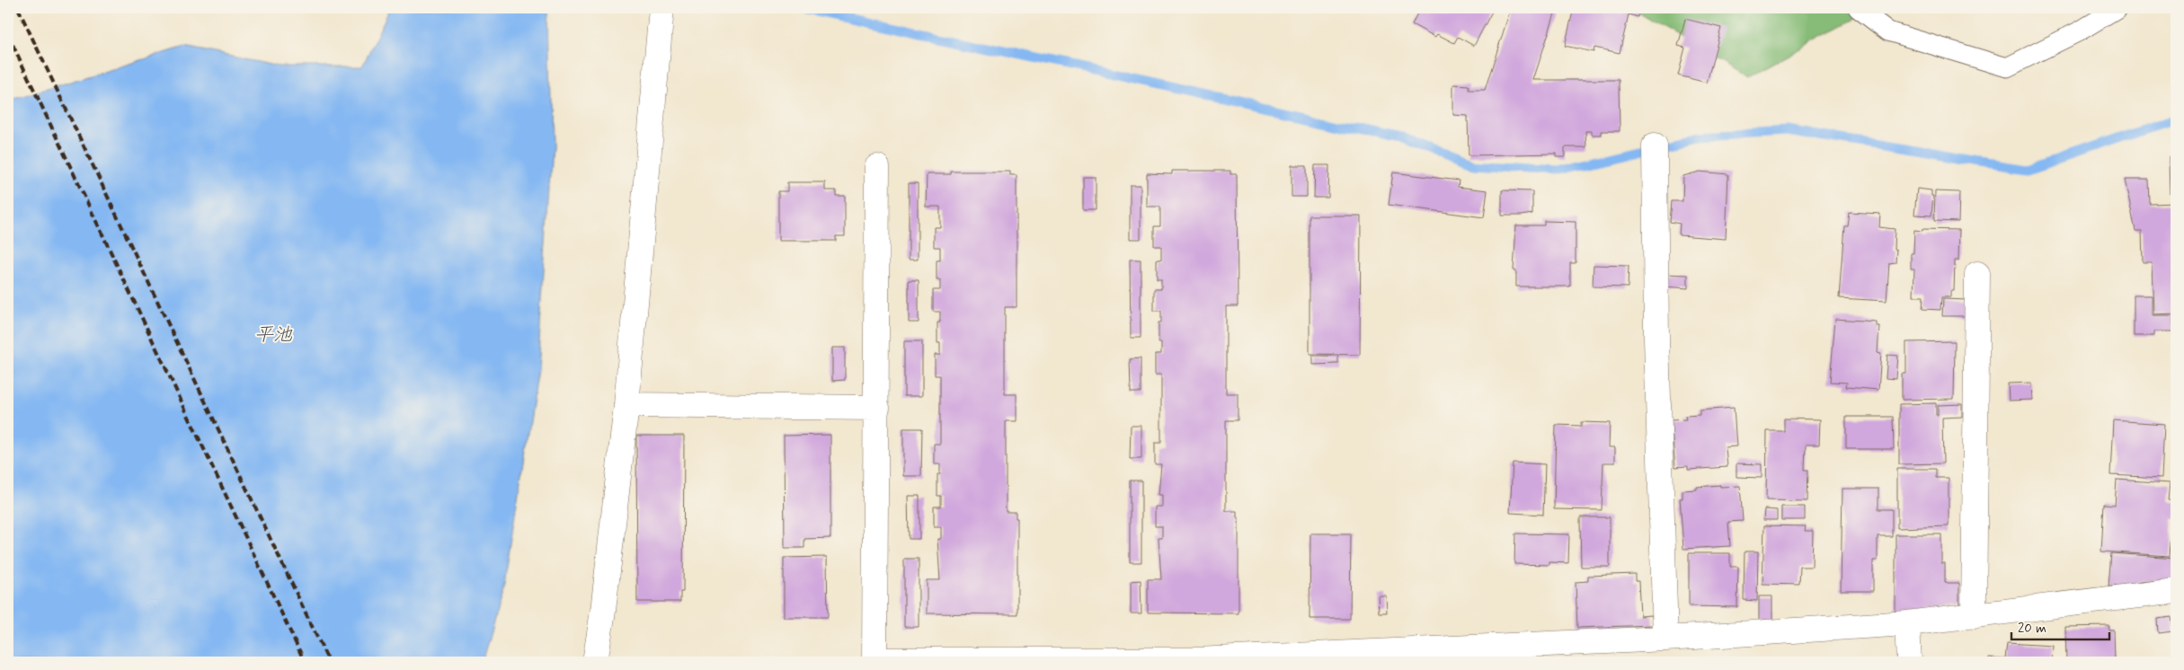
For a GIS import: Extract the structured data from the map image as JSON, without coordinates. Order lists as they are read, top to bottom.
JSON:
{
  "water": ["平池"],
  "scale_bar": "20 m"
}
